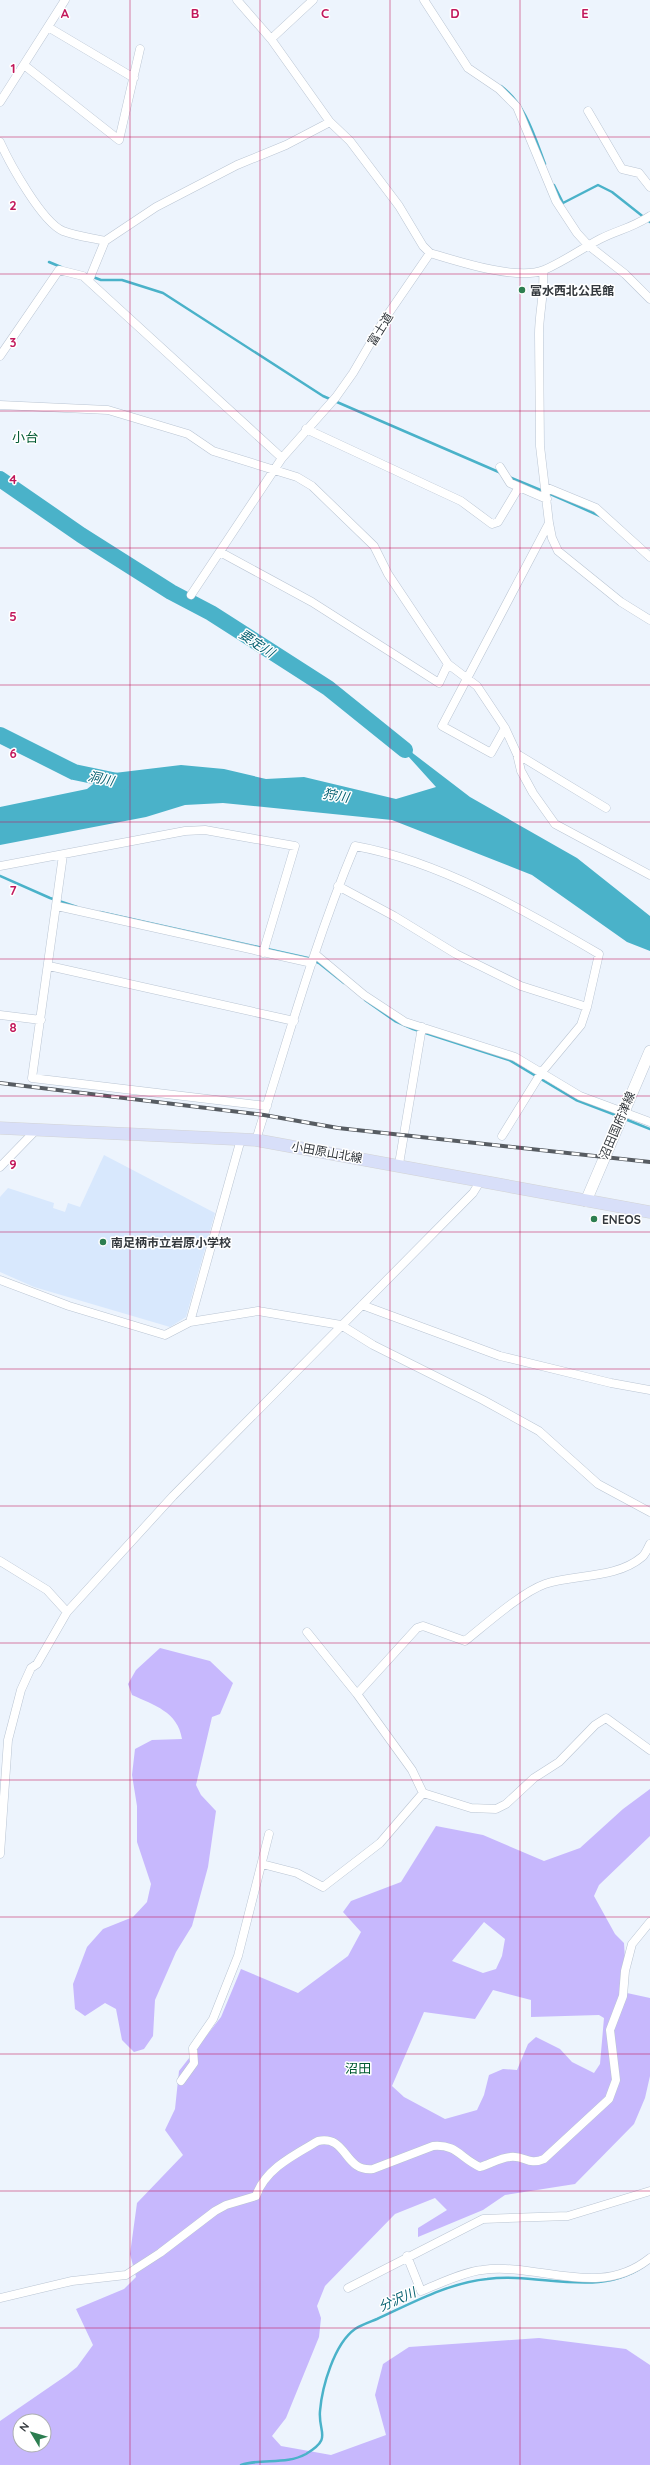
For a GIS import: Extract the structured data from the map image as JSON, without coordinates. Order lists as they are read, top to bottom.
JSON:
{
  "streets": {
    "main road": ["沼田国府津線", "小田原山北線"],
    "street": ["富士道"]
  },
  "crossings": [
    ["沼田国府津線", "小田原山北線"]
  ],
  "districts": ["小台", "沼田"],
  "water": [
    "要定川",
    "洞川",
    "狩川",
    "分沢川"
  ],
  "places": ["富水西北公民館", "ENEOS", "南足柄市立岩原小学校"],
  "north": "top left",
  "grid": {
    "columns": [
      "A",
      "B",
      "C",
      "D",
      "E"
    ],
    "rows": [
      "1",
      "2",
      "3",
      "4",
      "5",
      "6",
      "7",
      "8",
      "9"
    ]
  }
}
